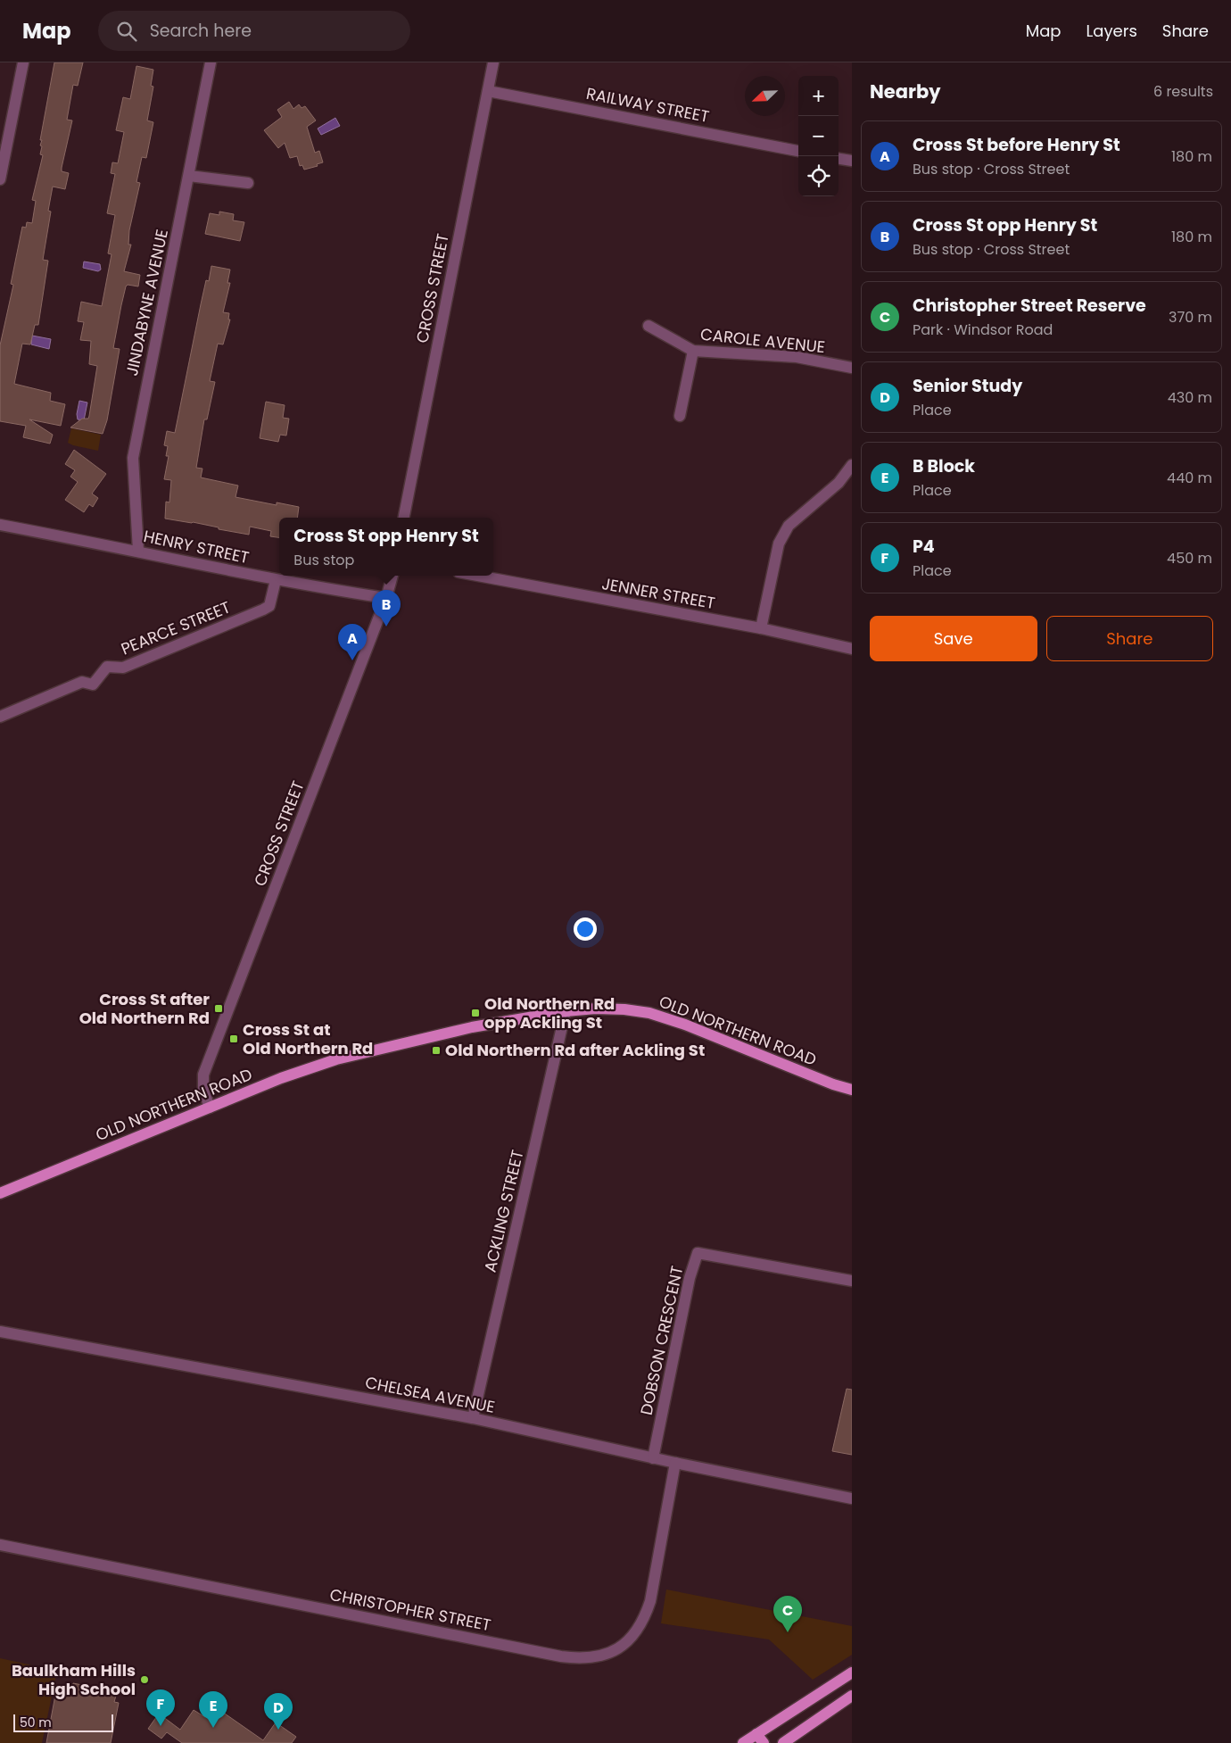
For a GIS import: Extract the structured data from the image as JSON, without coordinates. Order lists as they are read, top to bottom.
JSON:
{
  "streets": {
    "main road": ["OLD NORTHERN ROAD"],
    "street": [
      "RAILWAY STREET",
      "CROSS STREET",
      "JINDABYNE AVENUE",
      "CAROLE AVENUE",
      "HENRY STREET",
      "JENNER STREET",
      "PEARCE STREET",
      "ACKLING STREET",
      "DOBSON CRESCENT",
      "CHELSEA AVENUE",
      "CHRISTOPHER STREET"
    ]
  },
  "crossings": [
    ["RAILWAY STREET", "CROSS STREET"],
    ["CROSS STREET", "HENRY STREET"],
    ["CROSS STREET", "OLD NORTHERN ROAD"],
    ["JINDABYNE AVENUE", "HENRY STREET"],
    ["HENRY STREET", "PEARCE STREET"],
    ["OLD NORTHERN ROAD", "ACKLING STREET"],
    ["ACKLING STREET", "CHELSEA AVENUE"],
    ["DOBSON CRESCENT", "CHELSEA AVENUE"],
    ["CHELSEA AVENUE", "CHRISTOPHER STREET"]
  ],
  "places": {
    "transit": [
      "Cross St after Old Northern Rd",
      "Old Northern Rd opp Ackling St",
      "Cross St at Old Northern Rd",
      "Old Northern Rd after Ackling St"
    ],
    "other": ["Baulkham Hills High School"]
  },
  "scale_bar": "50 m",
  "north": "bottom left",
  "page": {
    "header": "Map",
    "search": "Search here",
    "nav": ["Map", "Layers", "Share"],
    "heading": ["Nearby", "6 results"],
    "map_buttons": ["+", "−"],
    "list": [
      {
        "mark": "A",
        "name": "Cross St before Henry St",
        "note": "Bus stop · Cross Street",
        "value": "180 m"
      },
      {
        "mark": "B",
        "name": "Cross St opp Henry St",
        "note": "Bus stop · Cross Street",
        "value": "180 m"
      },
      {
        "mark": "C",
        "name": "Christopher Street Reserve",
        "note": "Park · Windsor Road",
        "value": "370 m"
      },
      {
        "mark": "D",
        "name": "Senior Study",
        "note": "Place",
        "value": "430 m"
      },
      {
        "mark": "E",
        "name": "B Block",
        "note": "Place",
        "value": "440 m"
      },
      {
        "mark": "F",
        "name": "P4",
        "note": "Place",
        "value": "450 m"
      }
    ],
    "popup": ["Cross St opp Henry St", "Bus stop"],
    "pins": [
      "B",
      "A",
      "C",
      "F",
      "E",
      "D"
    ],
    "buttons": ["Save", "Share"],
    "scale": "50 m"
  }
}
